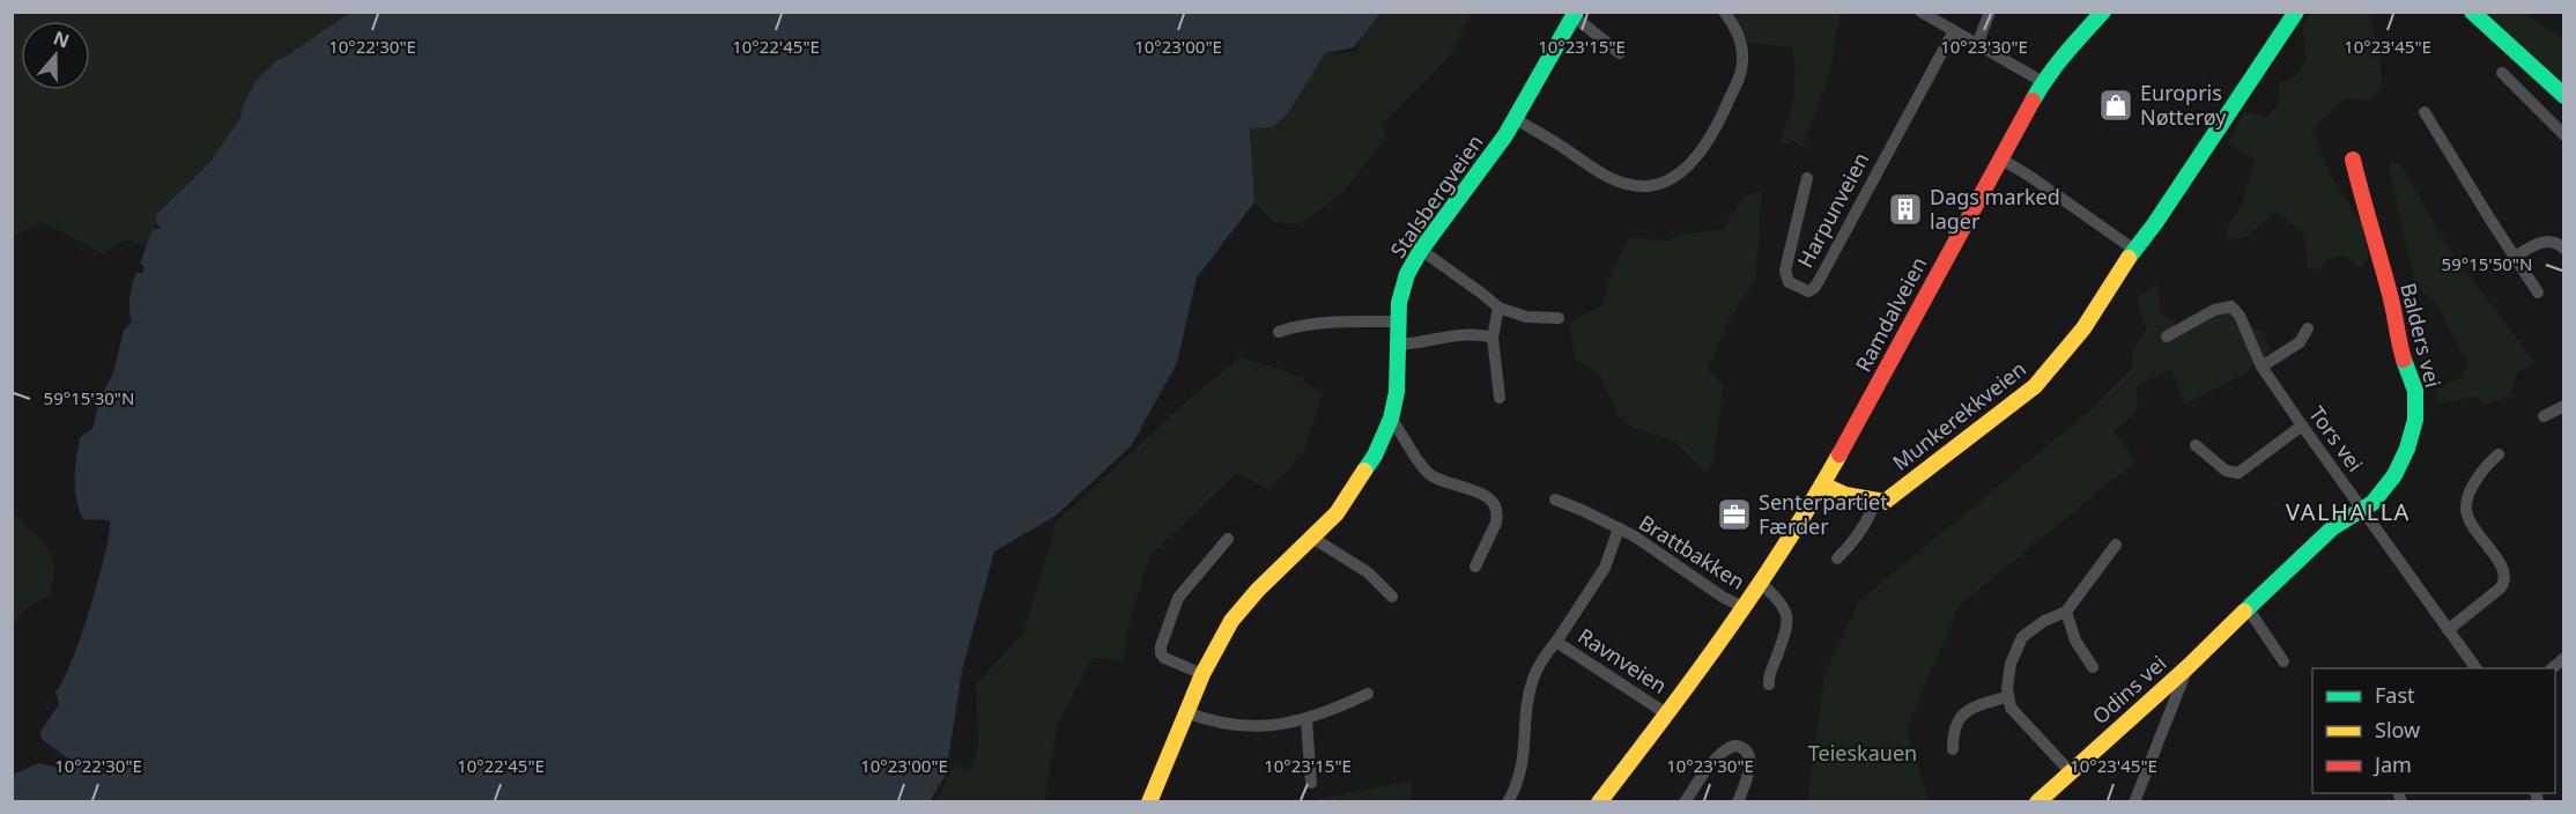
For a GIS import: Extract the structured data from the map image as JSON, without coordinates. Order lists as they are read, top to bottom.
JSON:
{
  "streets": {
    "street": [
      "Stalsbergveien",
      "Harpunveien",
      "Ramdalveien",
      "Balders vei",
      "Munkerekkveien",
      "Tors vei",
      "Brattbakken",
      "Ravnveien",
      "Odins vei"
    ]
  },
  "crossings": [
    ["Ramdalveien", "Brattbakken"],
    ["Balders vei", "Tors vei"],
    ["Balders vei", "Odins vei"],
    ["Tors vei", "Odins vei"],
    ["Brattbakken", "Ravnveien"]
  ],
  "districts": ["VALHALLA"],
  "parks": ["Teieskauen"],
  "places": {
    "shop": ["Europris Nøtterøy"],
    "building": ["Dags marked lager"],
    "office": ["Senterpartiet Færder"]
  },
  "legend": ["Fast", "Slow", "Jam"],
  "north": "top",
  "coordinates": [
    "10°22'45\"E",
    "10°22'30\"E",
    "10°23'00\"E",
    "10°23'15\"E",
    "10°23'30\"E",
    "10°23'45\"E",
    "59°15'50\"N",
    "59°15'30\"N"
  ]
}
